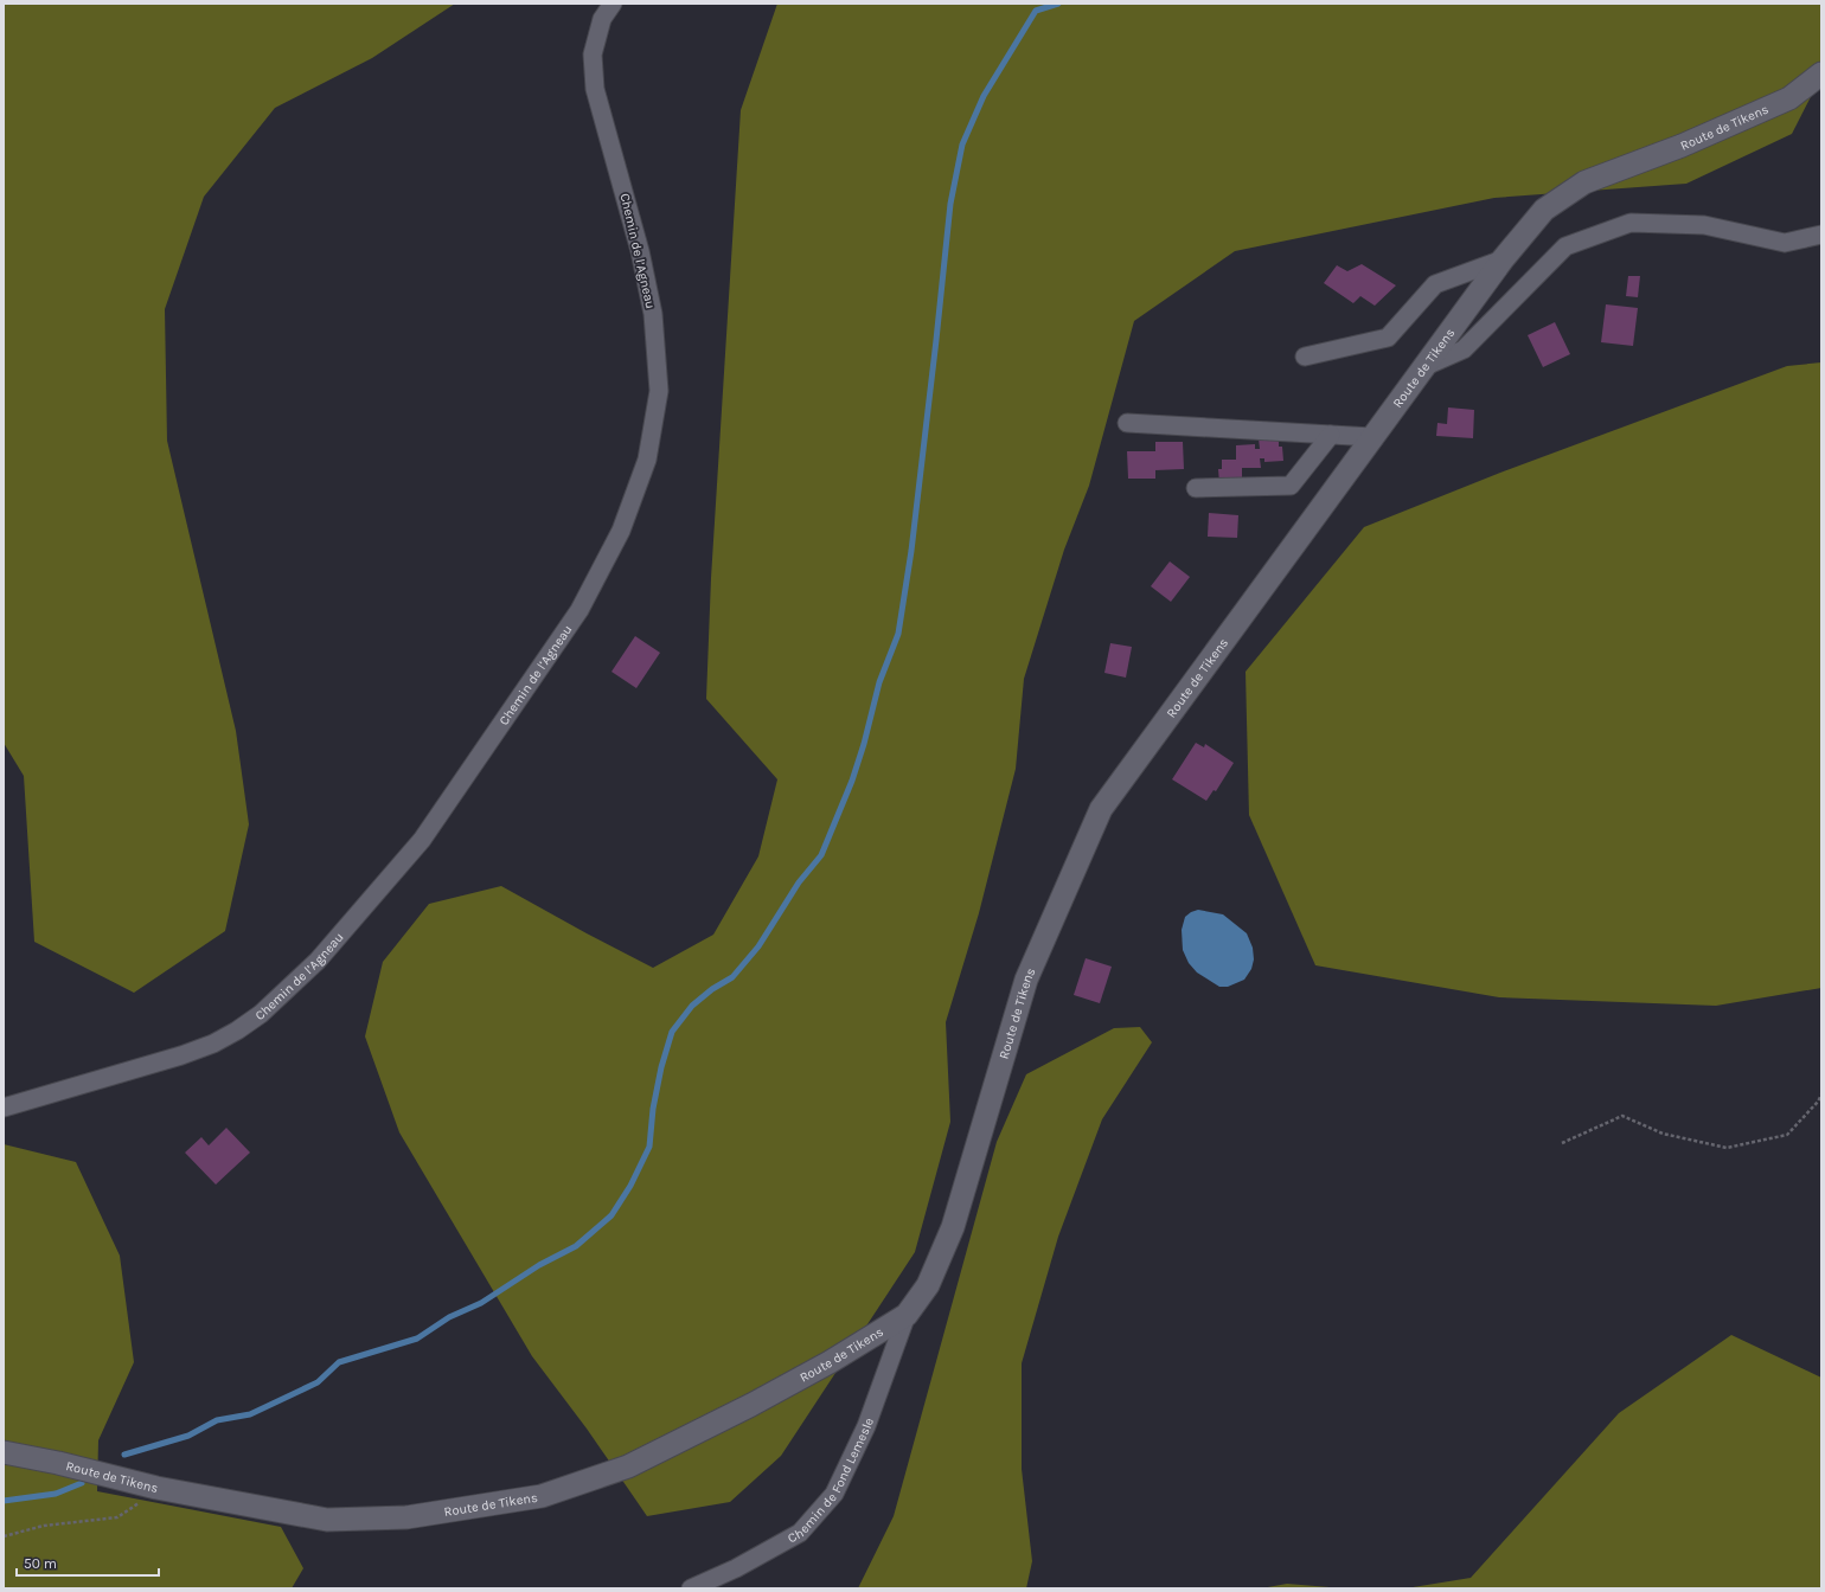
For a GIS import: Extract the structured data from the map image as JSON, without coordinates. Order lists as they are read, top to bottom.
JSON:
{
  "streets": {
    "street": ["Route de Tikens", "Chemin de l’Agneau", "Chemin de Fond Lemesle"]
  },
  "crossings": [
    ["Route de Tikens", "Chemin de Fond Lemesle"]
  ],
  "scale_bar": "50 m"
}
